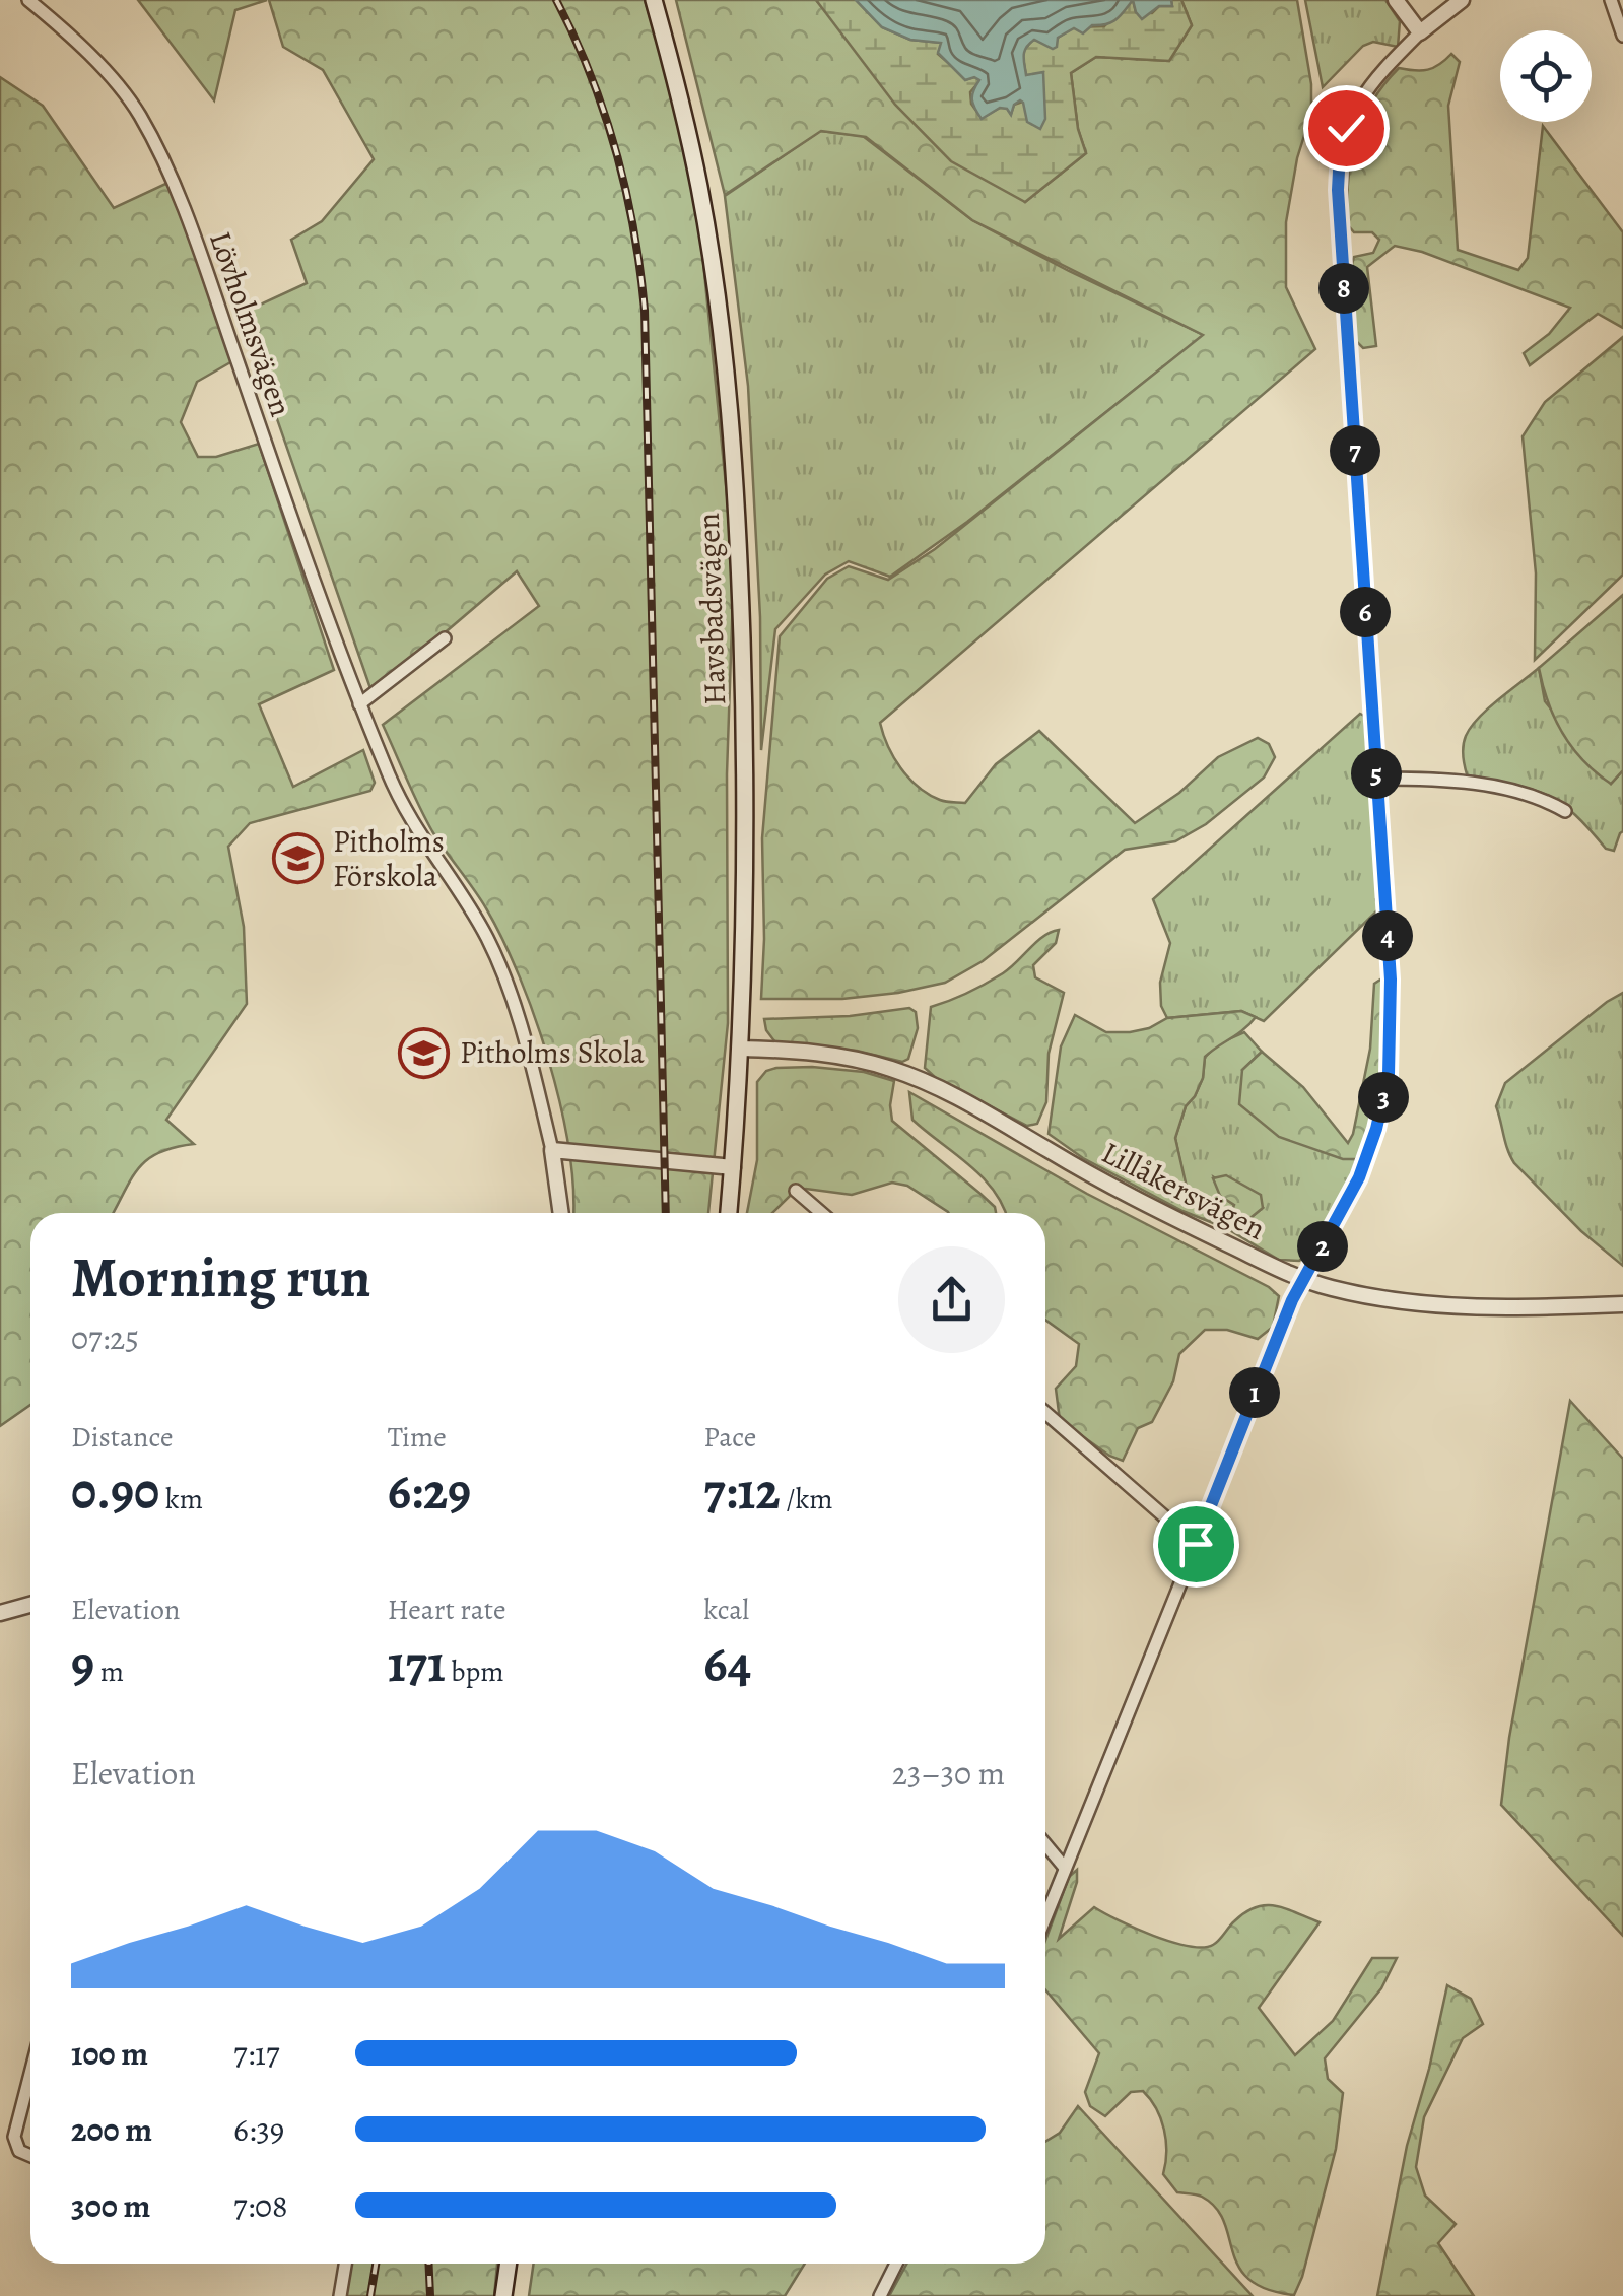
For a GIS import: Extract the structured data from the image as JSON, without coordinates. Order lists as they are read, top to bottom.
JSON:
{
  "streets": {
    "main road": ["Havsbadsvägen"],
    "street": ["Lövholmsvägen", "Lillåkersvägen"]
  },
  "crossings": [
    ["Havsbadsvägen", "Lillåkersvägen"]
  ],
  "places": {
    "school or university": ["Pitholms Förskola", "Pitholms Skola"]
  },
  "page": {
    "pins": [
      "8",
      "7",
      "6",
      "5",
      "4",
      "3",
      "2",
      "1"
    ],
    "heading": ["Morning run", "07:25"],
    "stats": [
      ["Distance", "0.90 km"],
      ["Time", "6:29"],
      ["Pace", "7:12 /km"],
      ["Elevation", "9 m"],
      ["Heart rate", "171 bpm"],
      ["kcal", "64"]
    ],
    "chart": ["Elevation", "23–30 m"],
    "list": [
      {
        "name": "100 m",
        "note": "7:17"
      },
      {
        "name": "200 m",
        "note": "6:39"
      },
      {
        "name": "300 m",
        "note": "7:08"
      }
    ]
  }
}
